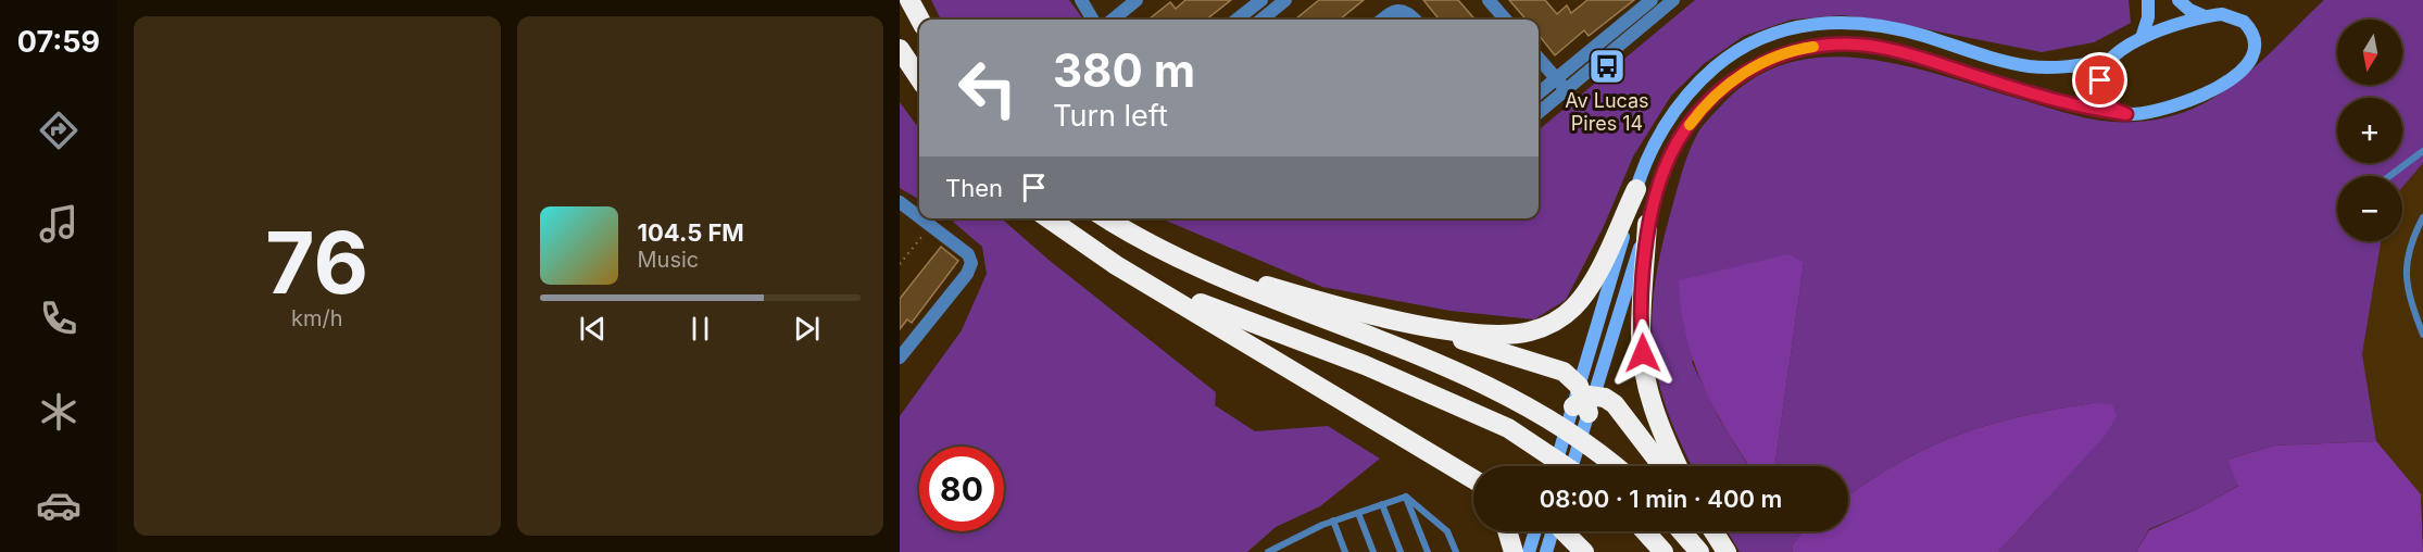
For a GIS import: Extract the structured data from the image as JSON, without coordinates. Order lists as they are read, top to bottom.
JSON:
{
  "places": {
    "bus stop": ["Av Lucas Pires 14"]
  },
  "north": "bottom",
  "page": {
    "tabs": "07:59",
    "tile": ["76", "km/h"],
    "map_buttons": ["+", "−"],
    "turn": ["380 m", "Turn left"],
    "then": "Then",
    "song": ["104.5 FM", "Music"],
    "limit": "80",
    "trip": "08:00 · 1 min · 400 m"
  }
}
